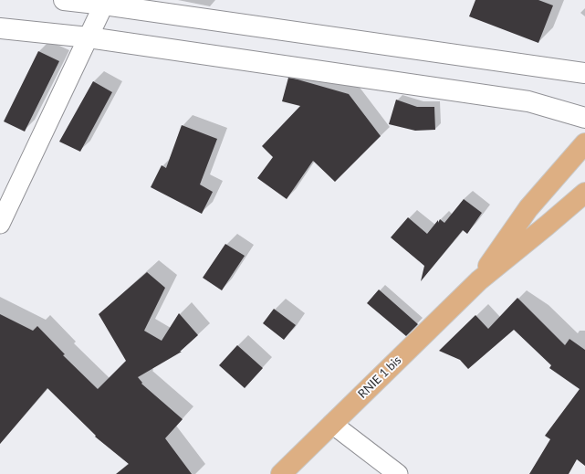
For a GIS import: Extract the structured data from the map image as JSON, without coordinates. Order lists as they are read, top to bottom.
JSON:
{
  "streets": {
    "main road": ["RNIE 1 bis"]
  }
}
